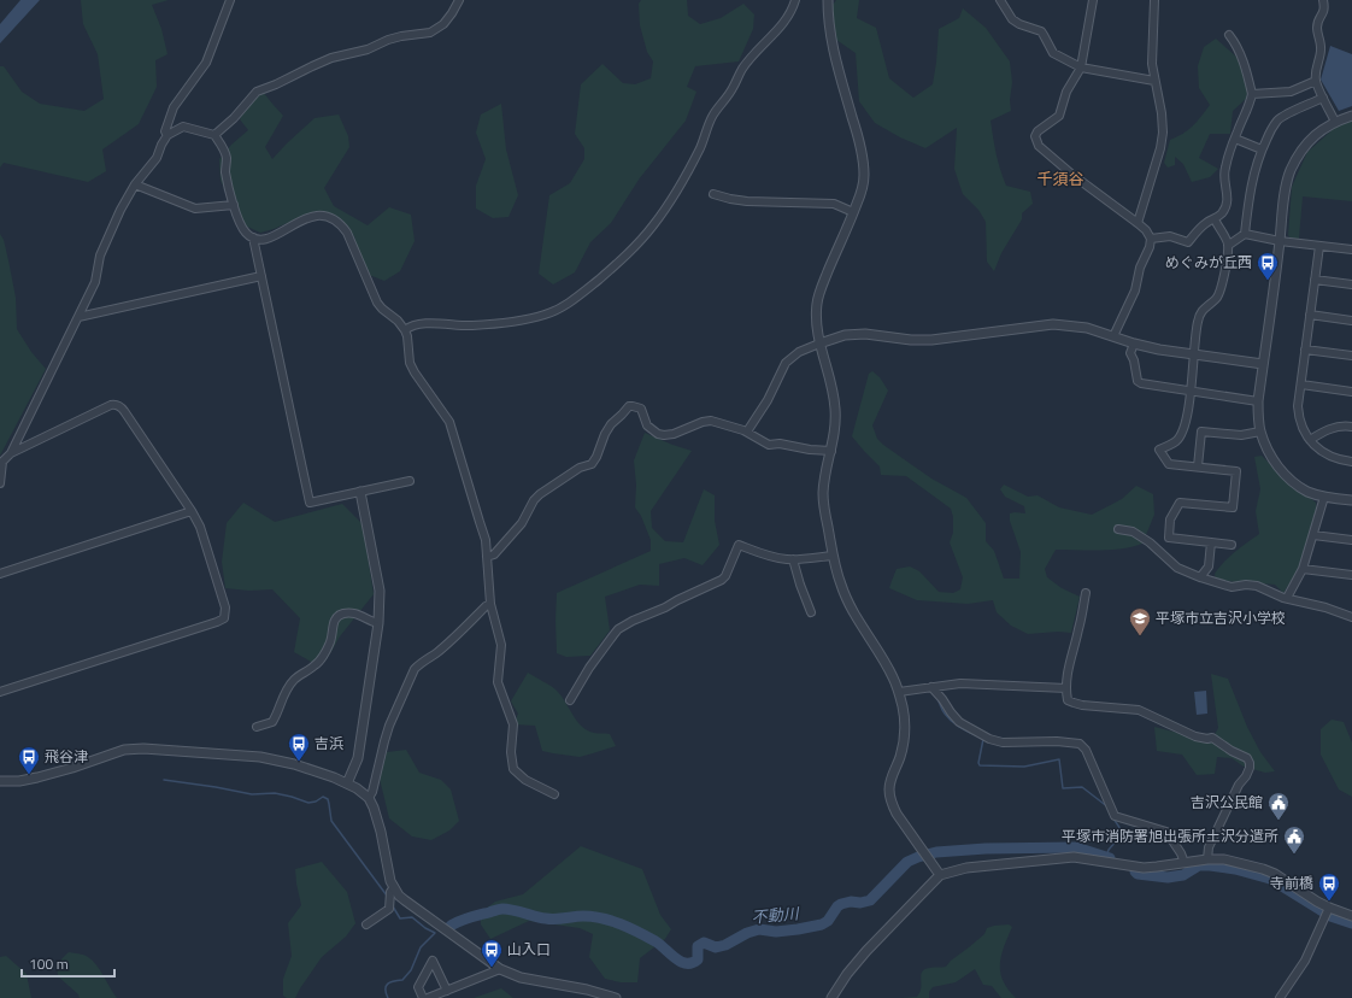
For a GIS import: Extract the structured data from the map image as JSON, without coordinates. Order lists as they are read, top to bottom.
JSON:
{
  "districts": ["千須谷"],
  "water": ["不動川"],
  "places": {
    "bus stop": [
      "めぐみが丘西",
      "吉浜",
      "飛谷津",
      "寺前橋",
      "山入口"
    ],
    "school or university": ["平塚市立吉沢小学校"],
    "public building": ["吉沢公民館", "平塚市消防署旭出張所土沢分遣所"]
  },
  "scale_bar": "100 m"
}
